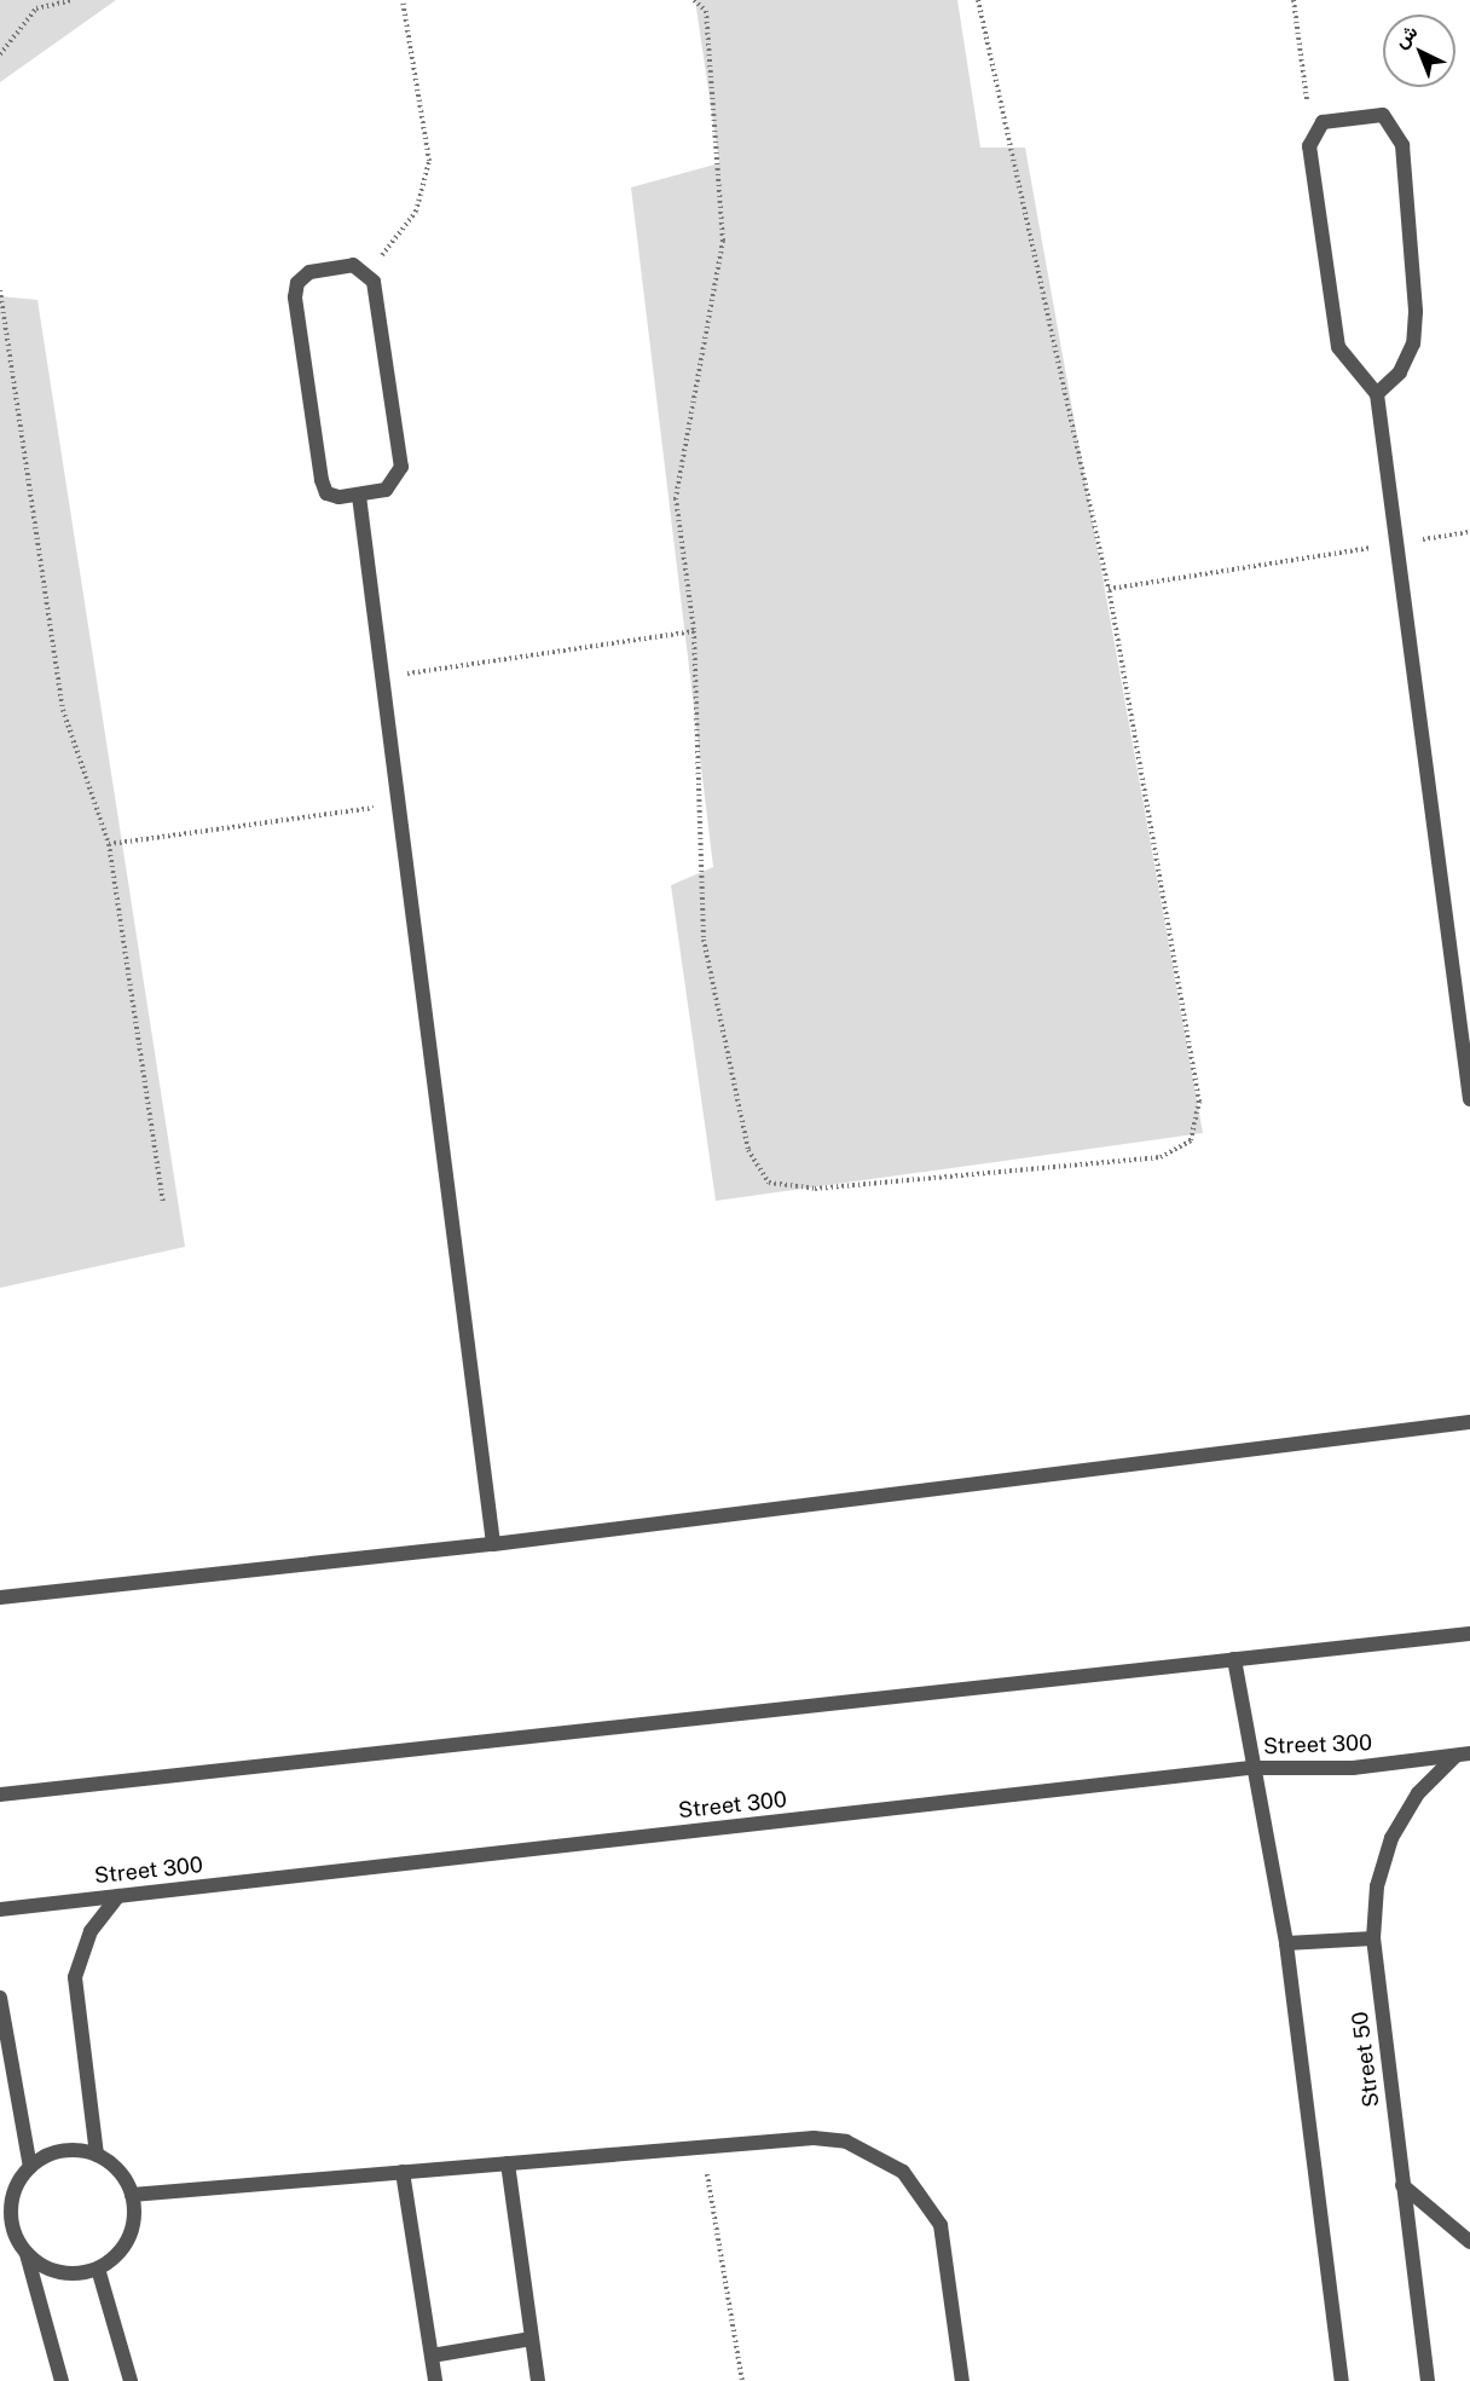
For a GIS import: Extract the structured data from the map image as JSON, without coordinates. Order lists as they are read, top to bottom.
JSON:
{
  "streets": {
    "street": ["Street 300", "Street 50"]
  },
  "crossings": [
    ["Street 300", "Street 50"]
  ],
  "north": "top left"
}
